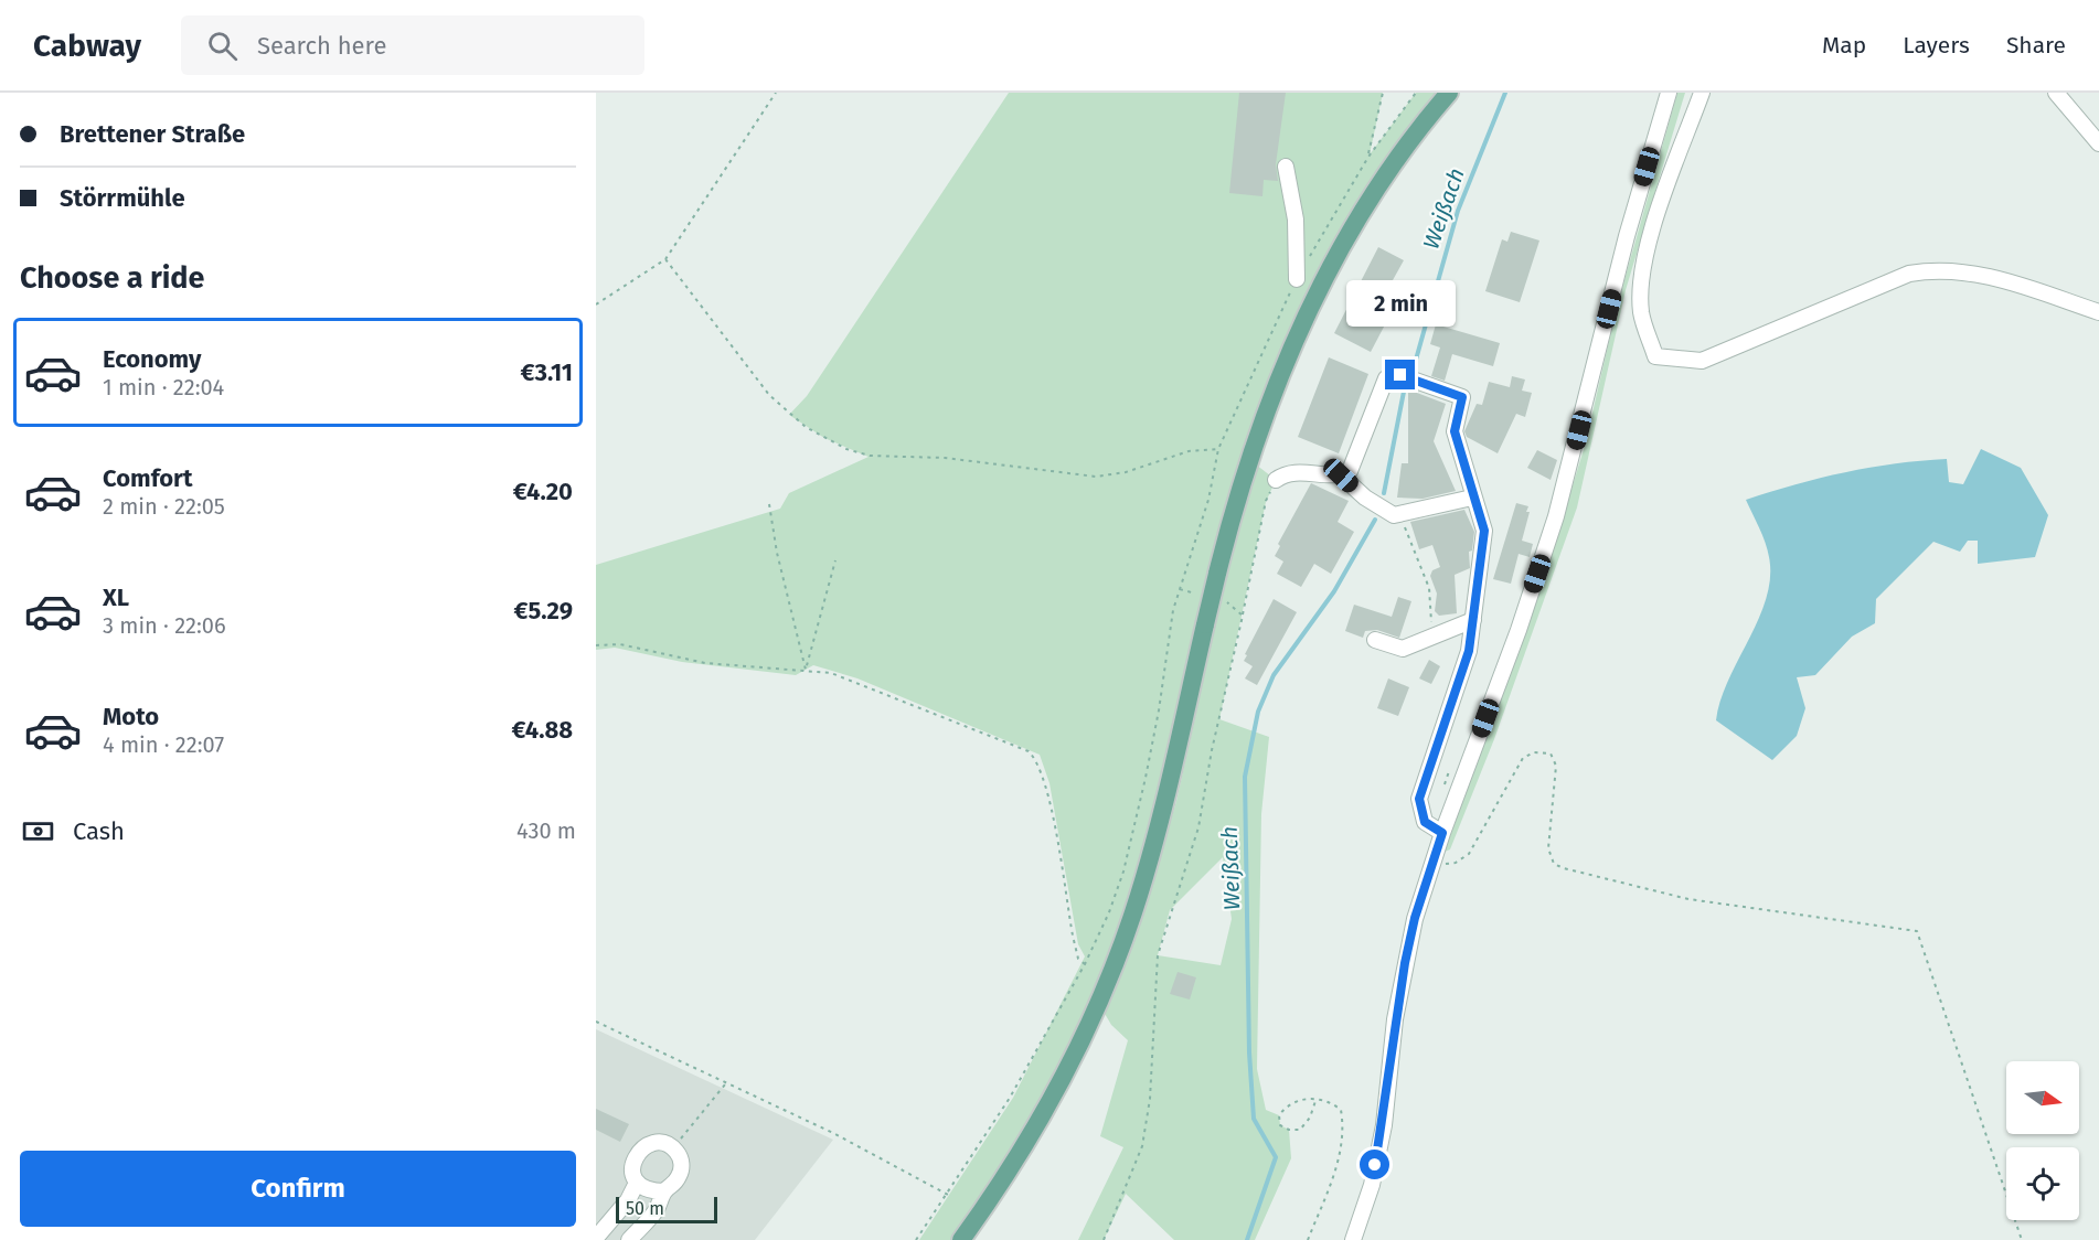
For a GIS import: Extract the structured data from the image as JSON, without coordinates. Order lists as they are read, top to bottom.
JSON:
{
  "water": ["Weißach"],
  "scale_bar": "50 m",
  "north": "right",
  "page": {
    "header": "Cabway",
    "search": "Search here",
    "nav": ["Map", "Layers", "Share"],
    "banner": ["Brettener Straße", "Störrmühle"],
    "heading": "Choose a ride",
    "bubble": "2 min",
    "list": [
      {
        "name": "Economy",
        "note": "1 min · 22:04",
        "value": "€3.11"
      },
      {
        "name": "Comfort",
        "note": "2 min · 22:05",
        "value": "€4.20"
      },
      {
        "name": "XL",
        "note": "3 min · 22:06",
        "value": "€5.29"
      },
      {
        "name": "Moto",
        "note": "4 min · 22:07",
        "value": "€4.88"
      }
    ],
    "pay": ["Cash", "430 m"],
    "buttons": "Confirm",
    "scale": "50 m"
  }
}
